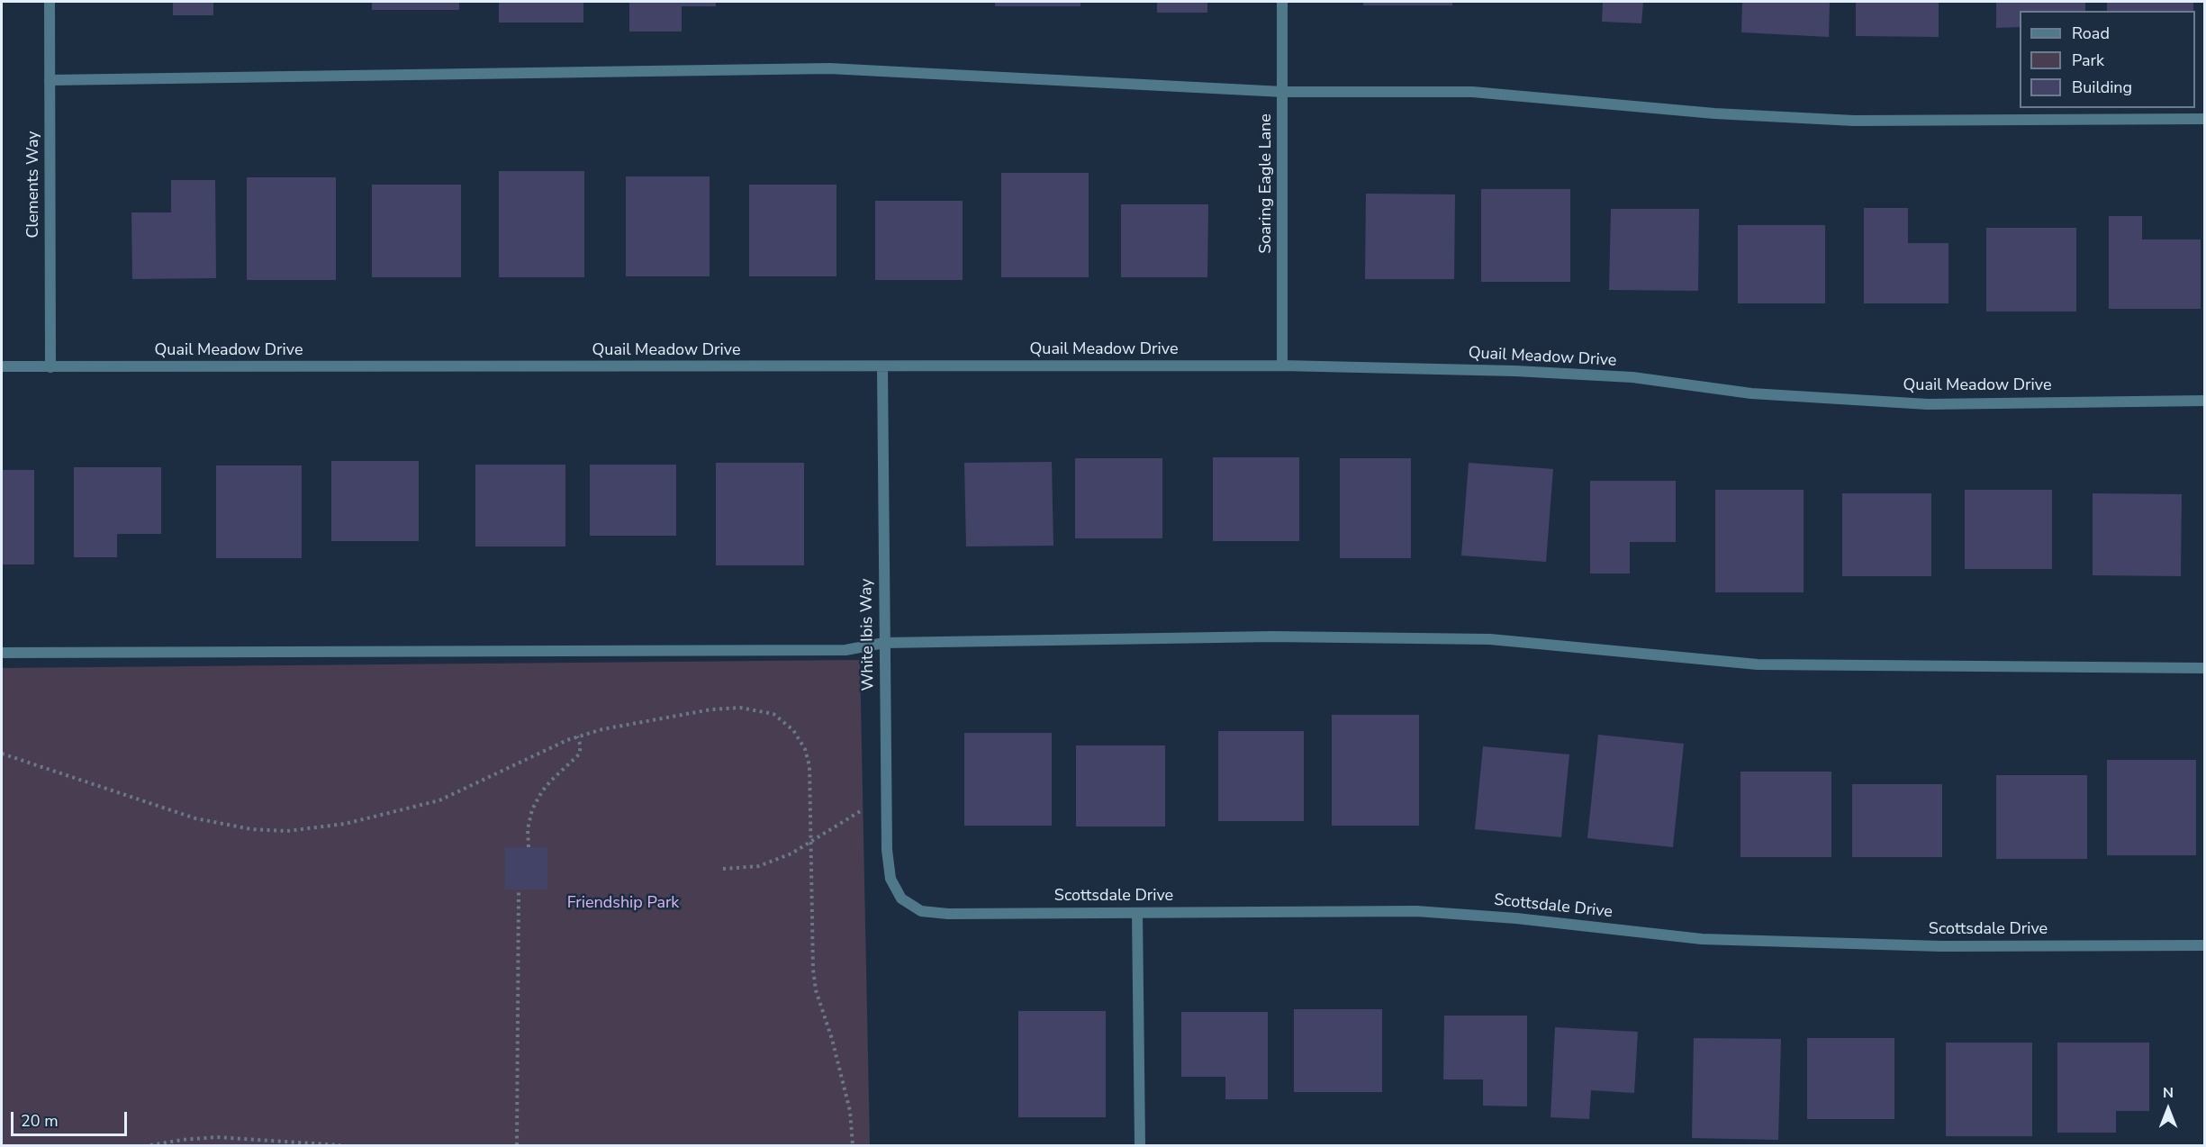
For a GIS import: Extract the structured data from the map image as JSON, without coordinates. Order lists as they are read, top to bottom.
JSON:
{
  "streets": {
    "street": [
      "Soaring Eagle Lane",
      "Clements Way",
      "Quail Meadow Drive",
      "White Ibis Way",
      "Scottsdale Drive"
    ]
  },
  "crossings": [
    ["Soaring Eagle Lane", "Quail Meadow Drive"],
    ["Clements Way", "Quail Meadow Drive"],
    ["Quail Meadow Drive", "White Ibis Way"],
    ["White Ibis Way", "Scottsdale Drive"]
  ],
  "parks": ["Friendship Park"],
  "legend": ["Road", "Park", "Building"],
  "scale_bar": "20 m",
  "north": "top"
}
